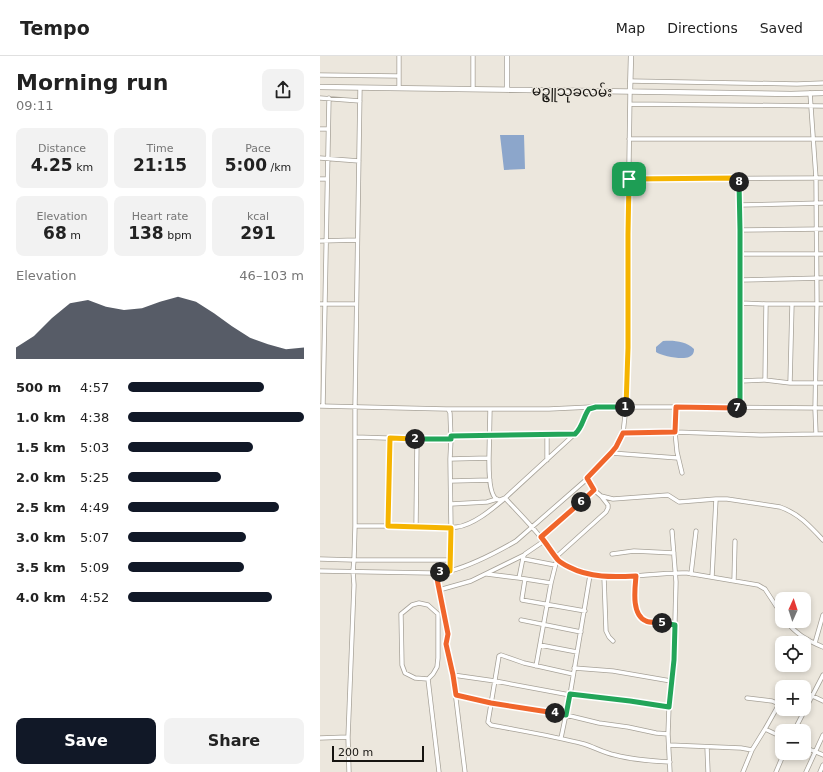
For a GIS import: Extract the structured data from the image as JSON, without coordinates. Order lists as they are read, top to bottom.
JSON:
{
  "streets": {
    "street": ["မဥ္ဇူသုခလမ်း"]
  },
  "scale_bar": "200 m",
  "north": "top",
  "page": {
    "header": "Tempo",
    "nav": ["Map", "Directions", "Saved"],
    "heading": ["Morning run", "09:11"],
    "stats": [
      ["Distance", "4.25 km"],
      ["Time", "21:15"],
      ["Pace", "5:00 /km"],
      ["Elevation", "68 m"],
      ["Heart rate", "138 bpm"],
      ["kcal", "291"]
    ],
    "pins": [
      "8",
      "1",
      "7",
      "2",
      "6",
      "3",
      "5",
      "4"
    ],
    "chart": ["Elevation", "46–103 m"],
    "list": [
      {
        "name": "500 m",
        "note": "4:57"
      },
      {
        "name": "1.0 km",
        "note": "4:38"
      },
      {
        "name": "1.5 km",
        "note": "5:03"
      },
      {
        "name": "2.0 km",
        "note": "5:25"
      },
      {
        "name": "2.5 km",
        "note": "4:49"
      },
      {
        "name": "3.0 km",
        "note": "5:07"
      },
      {
        "name": "3.5 km",
        "note": "5:09"
      },
      {
        "name": "4.0 km",
        "note": "4:52"
      }
    ],
    "map_buttons": ["+", "−"],
    "buttons": ["Save", "Share"],
    "scale": "200 m"
  }
}
